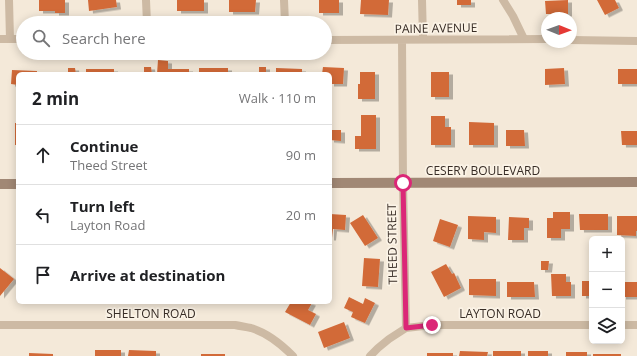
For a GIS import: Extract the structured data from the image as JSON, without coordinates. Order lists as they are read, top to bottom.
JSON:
{
  "streets": {
    "main road": ["CESERY BOULEVARD"],
    "street": [
      "PAINE AVENUE",
      "THEED STREET",
      "SHELTON ROAD",
      "LAYTON ROAD"
    ]
  },
  "crossings": [
    ["PAINE AVENUE", "THEED STREET"],
    ["CESERY BOULEVARD", "THEED STREET"],
    ["THEED STREET", "LAYTON ROAD"]
  ],
  "north": "right",
  "page": {
    "search": "Search here",
    "heading": ["2 min", "Walk · 110 m"],
    "list": [
      ["Continue", "Theed Street", "90 m"],
      ["Turn left", "Layton Road", "20 m"],
      "Arrive at destination"
    ],
    "map_buttons": ["+", "−"]
  }
}
